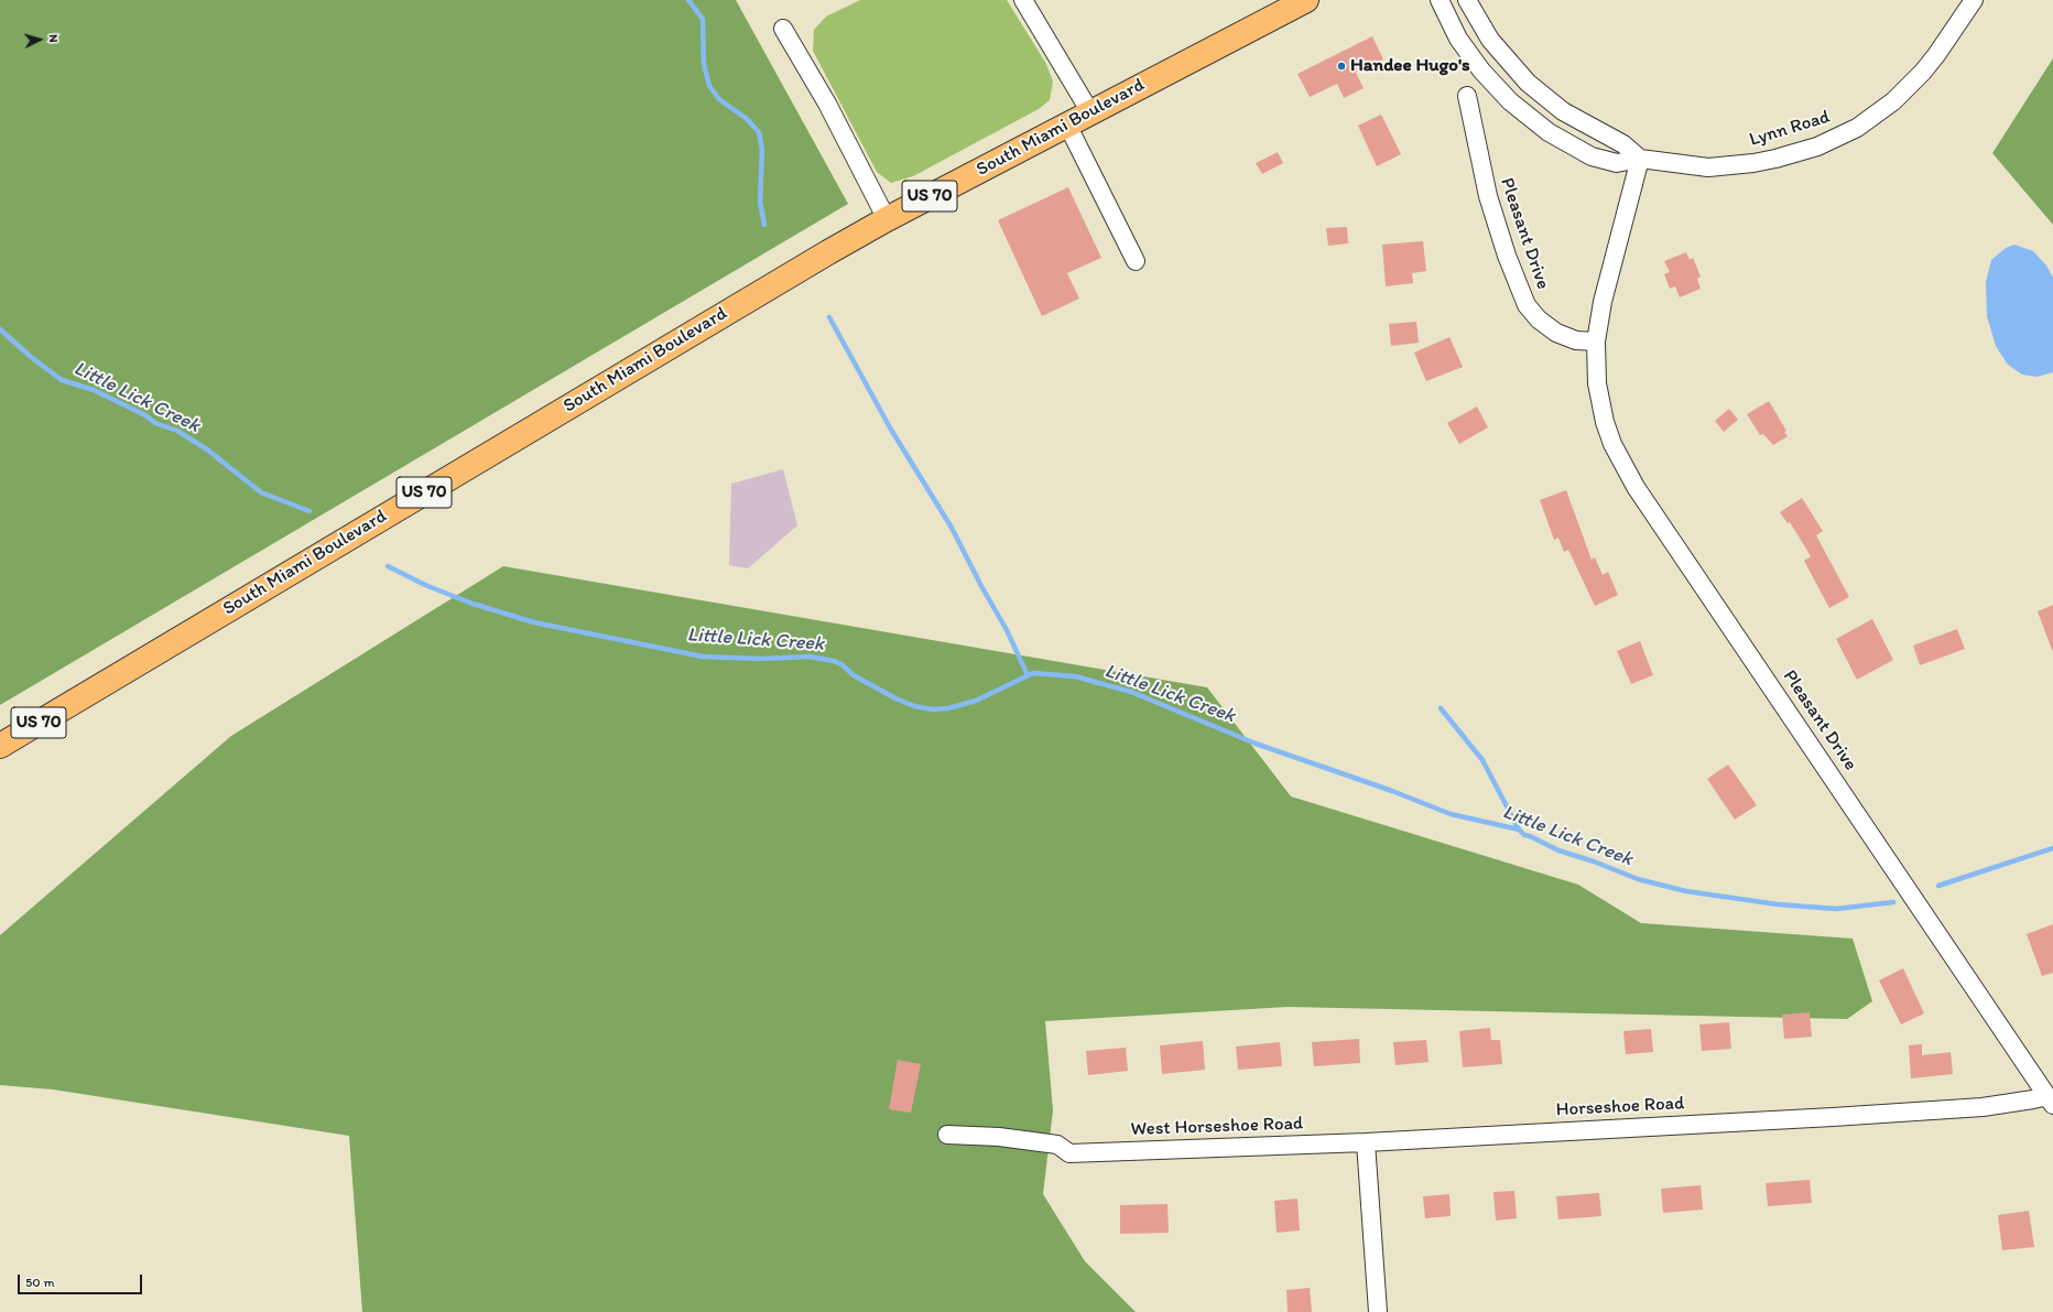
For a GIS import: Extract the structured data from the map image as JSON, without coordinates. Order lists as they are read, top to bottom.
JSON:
{
  "streets": {
    "highway": ["South Miami Boulevard", "US 70"],
    "street": [
      "Lynn Road",
      "Pleasant Drive",
      "Horseshoe Road",
      "West Horseshoe Road"
    ]
  },
  "crossings": [
    ["Lynn Road", "Pleasant Drive"],
    ["Pleasant Drive", "Horseshoe Road"],
    ["Horseshoe Road", "West Horseshoe Road"]
  ],
  "water": ["Little Lick Creek"],
  "places": ["Handee Hugo's"],
  "scale_bar": "50 m",
  "north": "right"
}
